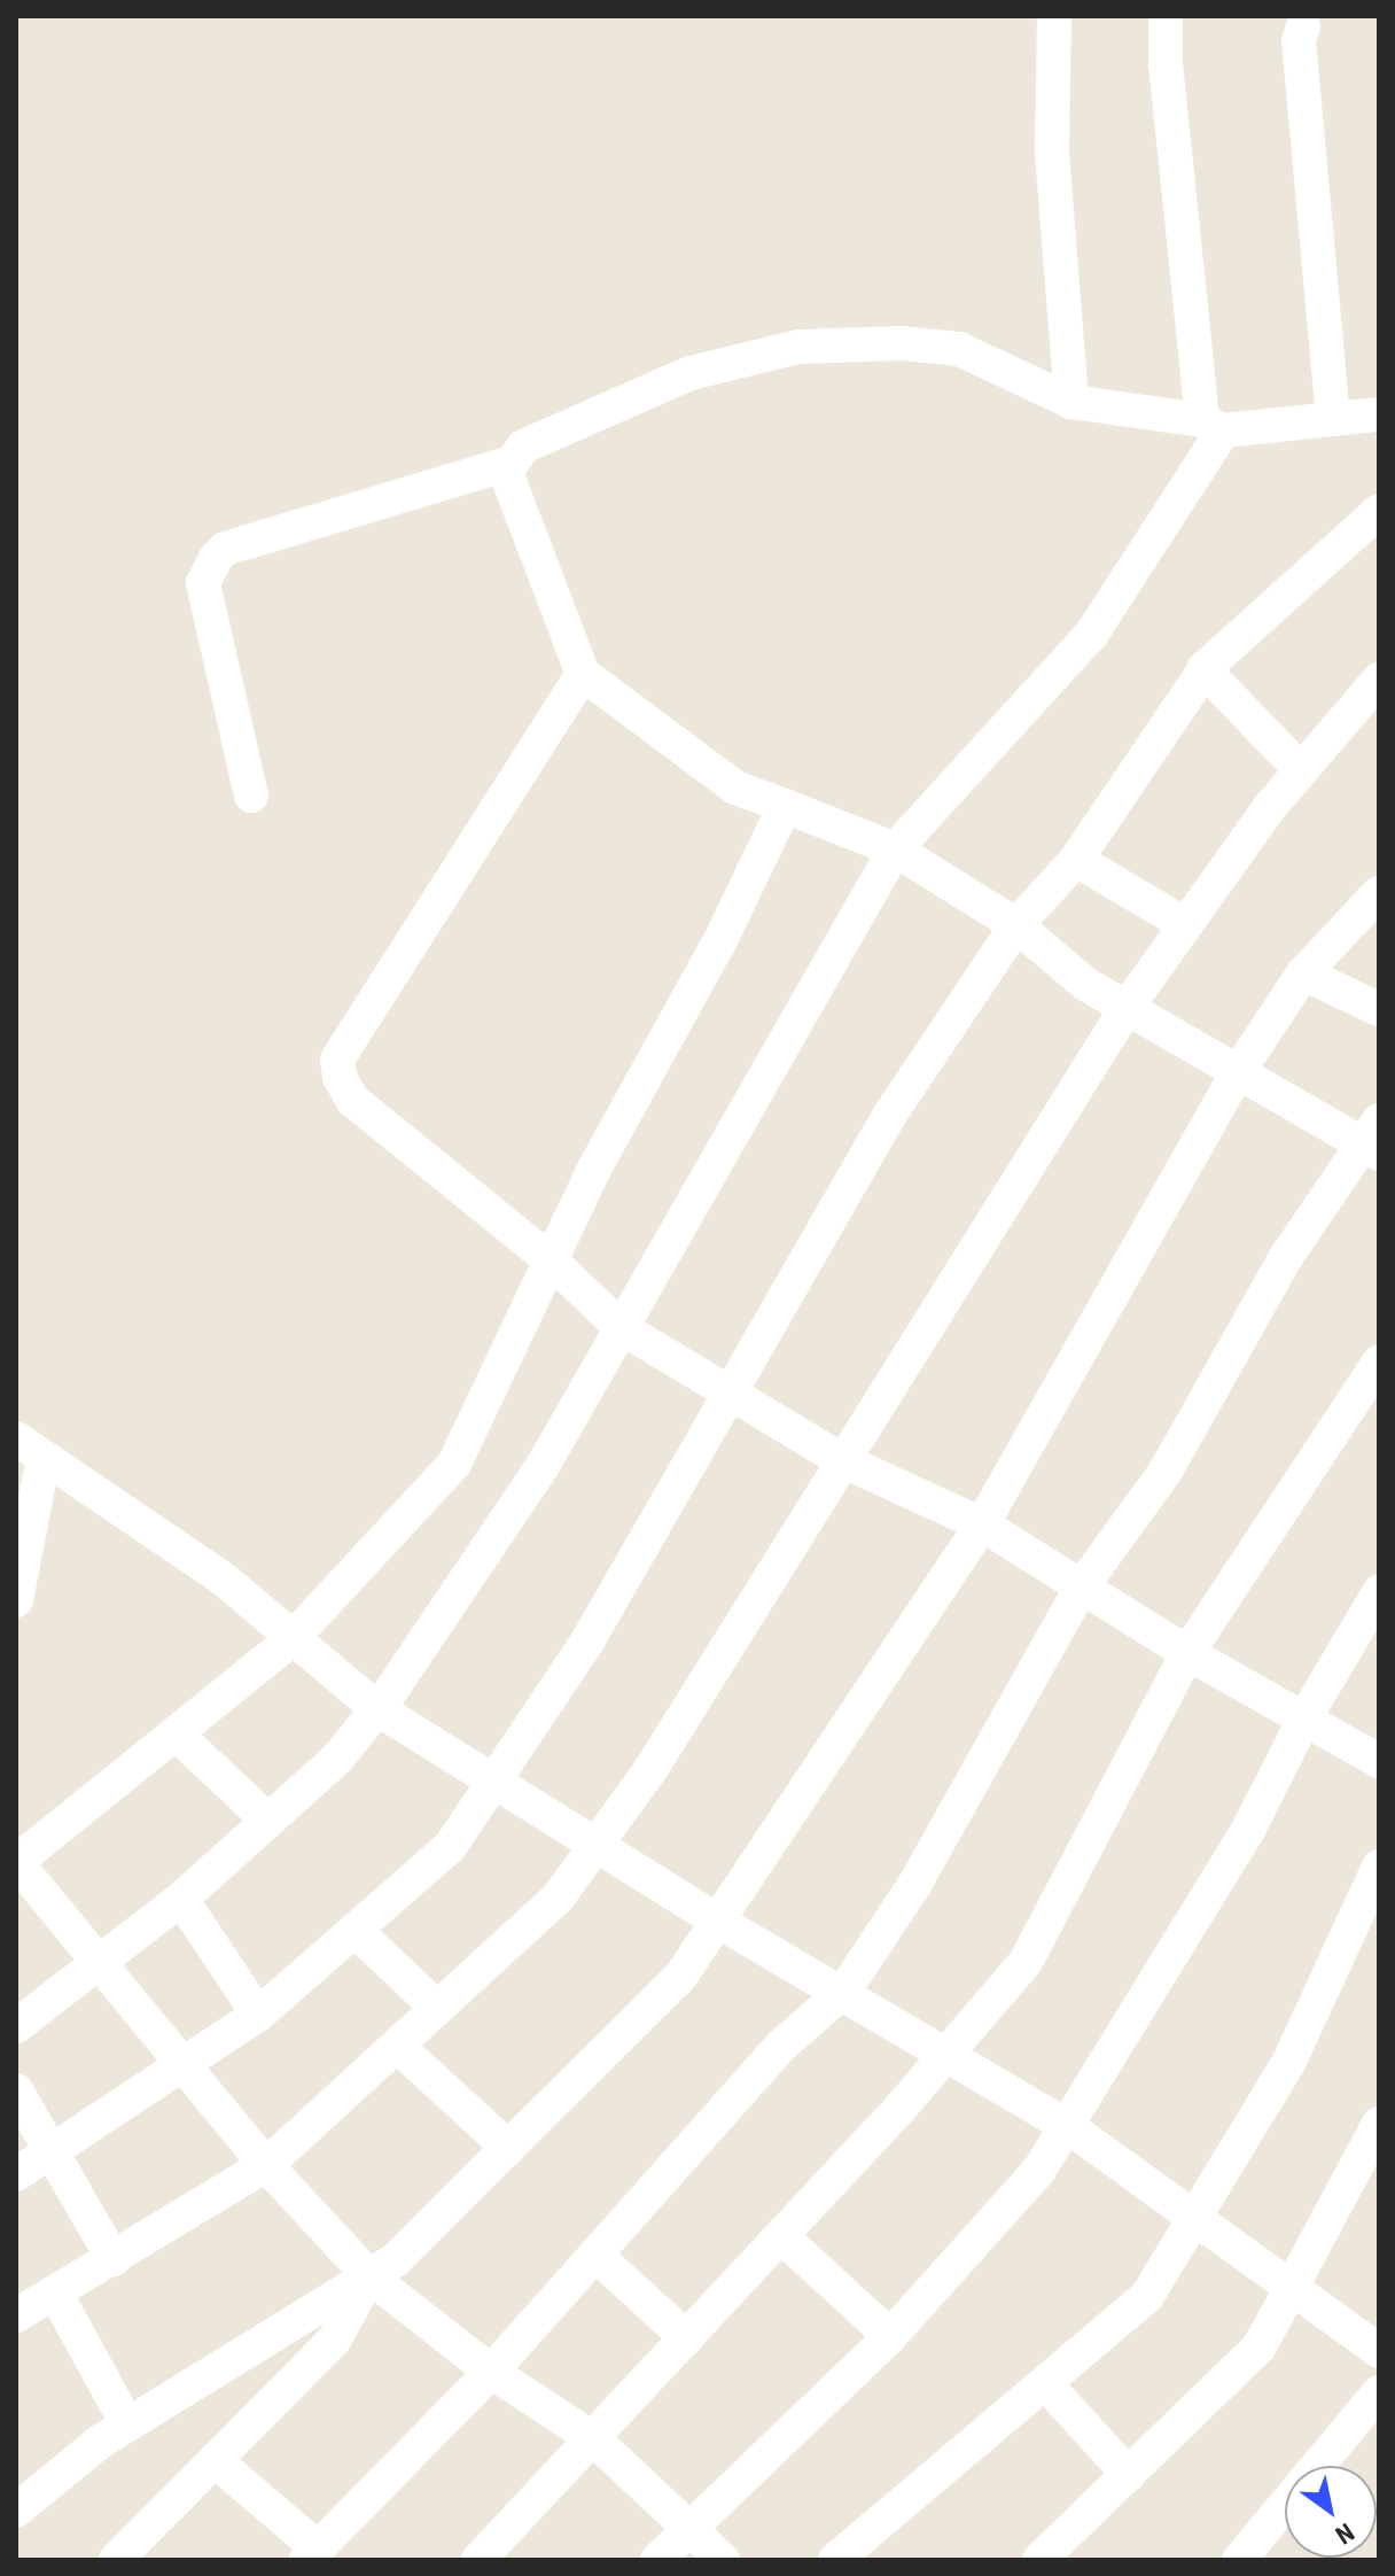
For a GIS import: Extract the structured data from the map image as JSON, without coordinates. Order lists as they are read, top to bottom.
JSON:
{
  "north": "bottom right"
}
